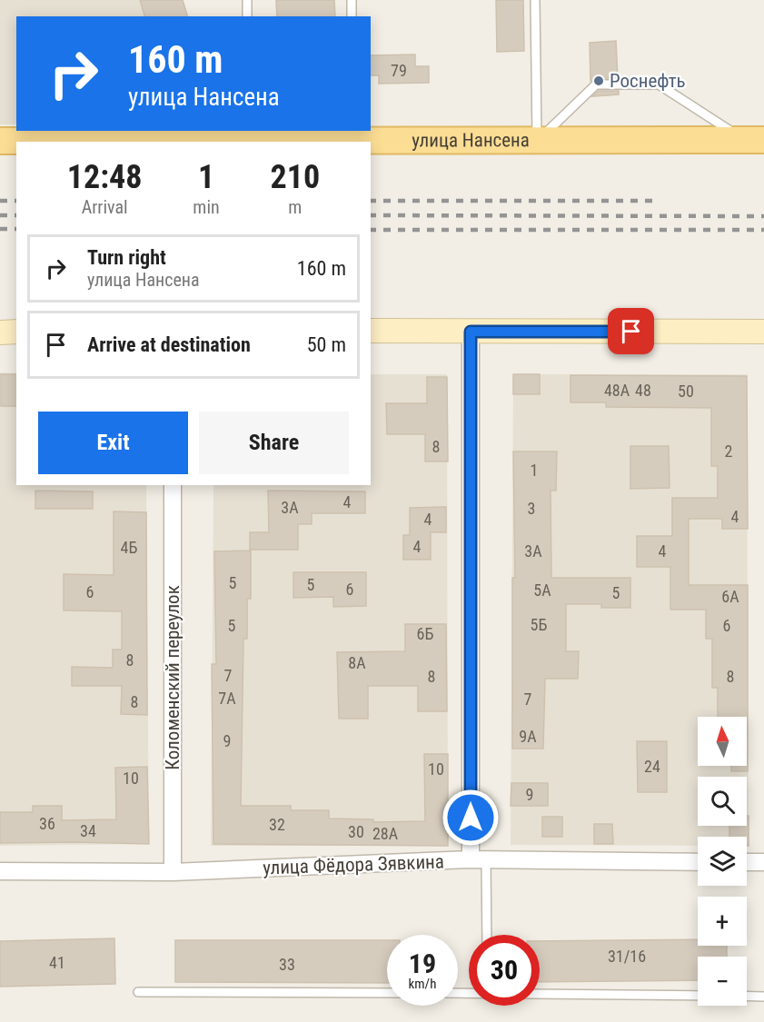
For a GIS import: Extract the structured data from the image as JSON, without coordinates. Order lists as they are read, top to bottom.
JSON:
{
  "streets": {
    "main road": ["улица Нансена"],
    "street": ["Коломенский переулок", "улица Фёдора Зявкина"]
  },
  "crossings": [
    ["Коломенский переулок", "улица Фёдора Зявкина"]
  ],
  "places": ["Роснефть"],
  "house_numbers": [
    "79",
    "48А",
    "48",
    "50",
    "8",
    "2",
    "1",
    "4",
    "3А",
    "3",
    "4",
    "4",
    "4",
    "4Б",
    "3А",
    "4",
    "5",
    "5",
    "6",
    "5А",
    "6",
    "5",
    "6А",
    "5Б",
    "5",
    "6",
    "6Б",
    "8",
    "8А",
    "7",
    "8",
    "8",
    "7А",
    "7",
    "8",
    "9А",
    "9",
    "24",
    "10",
    "10",
    "9",
    "36",
    "32",
    "34",
    "30",
    "28А",
    "31/16",
    "41",
    "33"
  ],
  "north": "top",
  "page": {
    "turn": ["160 m", "улица Нансена"],
    "eta": [
      "12:48",
      "Arrival",
      "1",
      "min",
      "210",
      "m"
    ],
    "list": [
      {
        "name": "Turn right",
        "note": "улица Нансена",
        "value": "160 m"
      },
      {
        "name": "Arrive at destination",
        "value": "50 m"
      }
    ],
    "buttons": ["Exit", "Share"],
    "map_buttons": ["+", "−"],
    "speed": "19 km/h",
    "limit": "30"
  }
}
